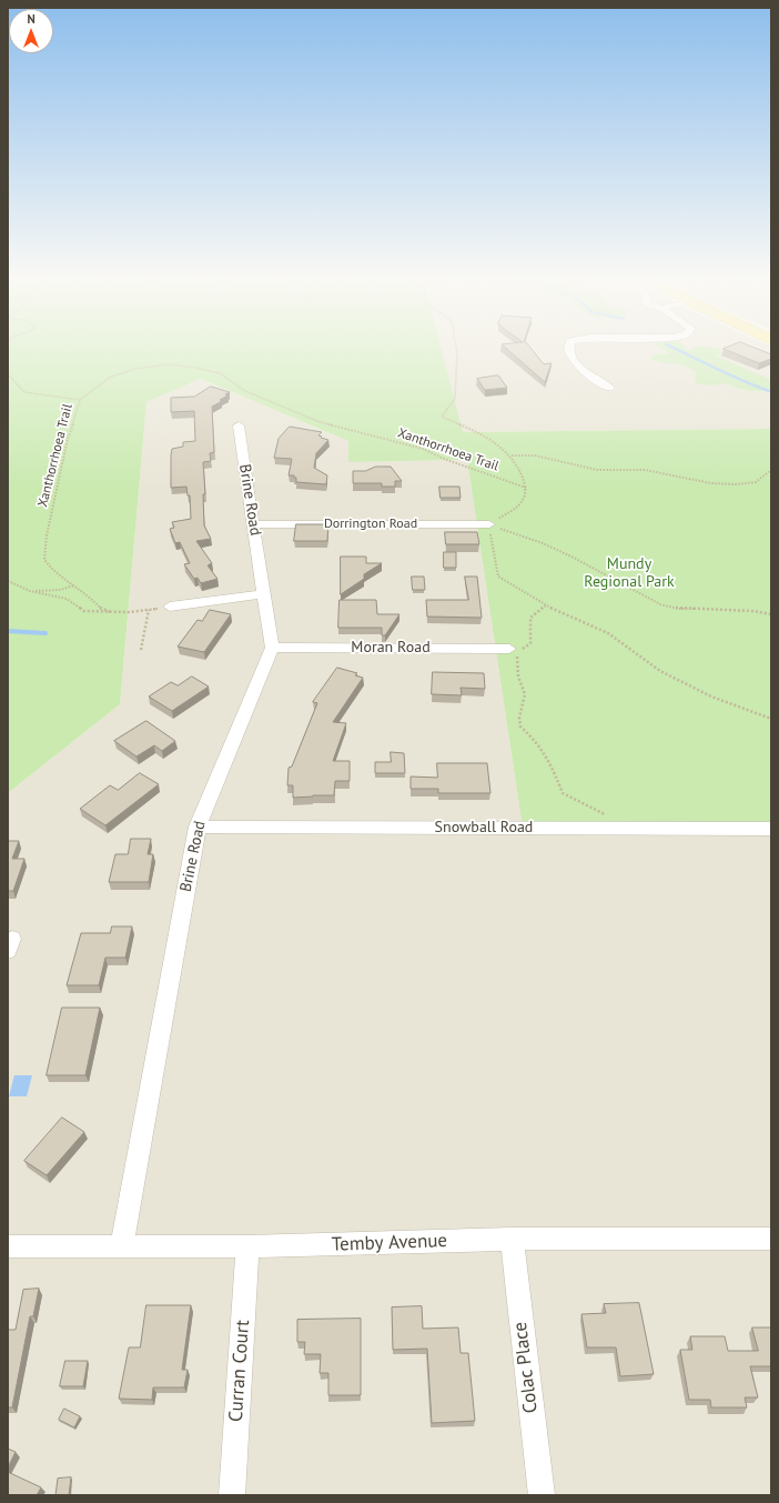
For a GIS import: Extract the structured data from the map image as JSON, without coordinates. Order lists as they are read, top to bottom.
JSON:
{
  "streets": {
    "street": [
      "Brine Road",
      "Dorrington Road",
      "Moran Road",
      "Snowball Road",
      "Temby Avenue",
      "Colac Place",
      "Curran Court"
    ],
    "path": ["Xanthorrhoea Trail"]
  },
  "crossings": [
    ["Brine Road", "Dorrington Road"],
    ["Brine Road", "Moran Road"],
    ["Brine Road", "Snowball Road"],
    ["Brine Road", "Temby Avenue"],
    ["Temby Avenue", "Colac Place"],
    ["Temby Avenue", "Curran Court"]
  ],
  "parks": ["Mundy Regional Park"],
  "north": "top"
}
